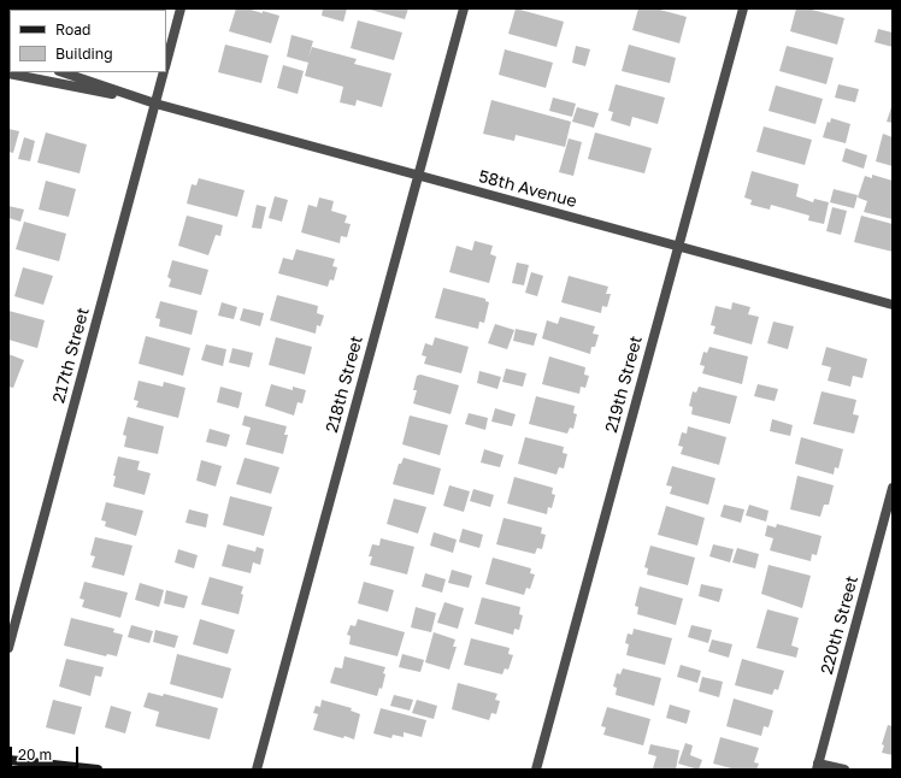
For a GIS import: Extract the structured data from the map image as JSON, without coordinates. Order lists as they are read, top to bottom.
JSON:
{
  "streets": {
    "street": [
      "58th Avenue",
      "217th Street",
      "218th Street",
      "219th Street",
      "220th Street"
    ]
  },
  "crossings": [
    ["58th Avenue", "217th Street"],
    ["58th Avenue", "218th Street"],
    ["58th Avenue", "219th Street"]
  ],
  "legend": ["Road", "Building"],
  "scale_bar": "20 m"
}
